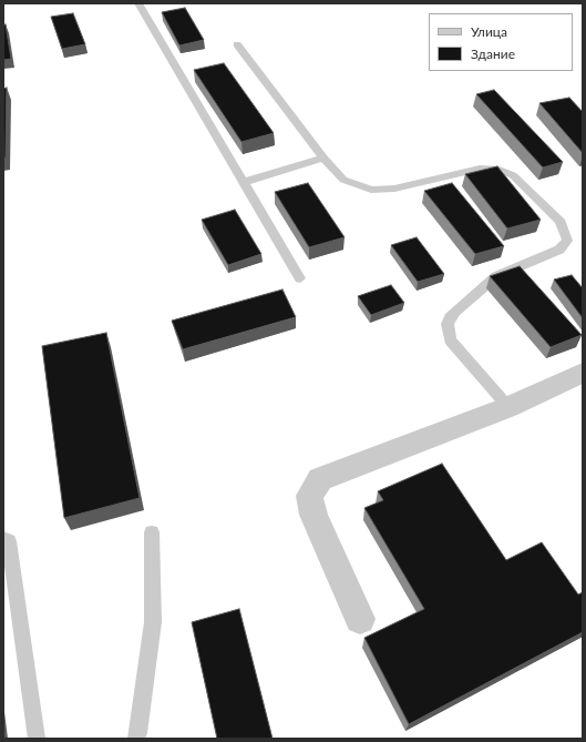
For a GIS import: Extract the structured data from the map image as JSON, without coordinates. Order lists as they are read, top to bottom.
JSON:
{
  "legend": ["Улица", "Здание"]
}
